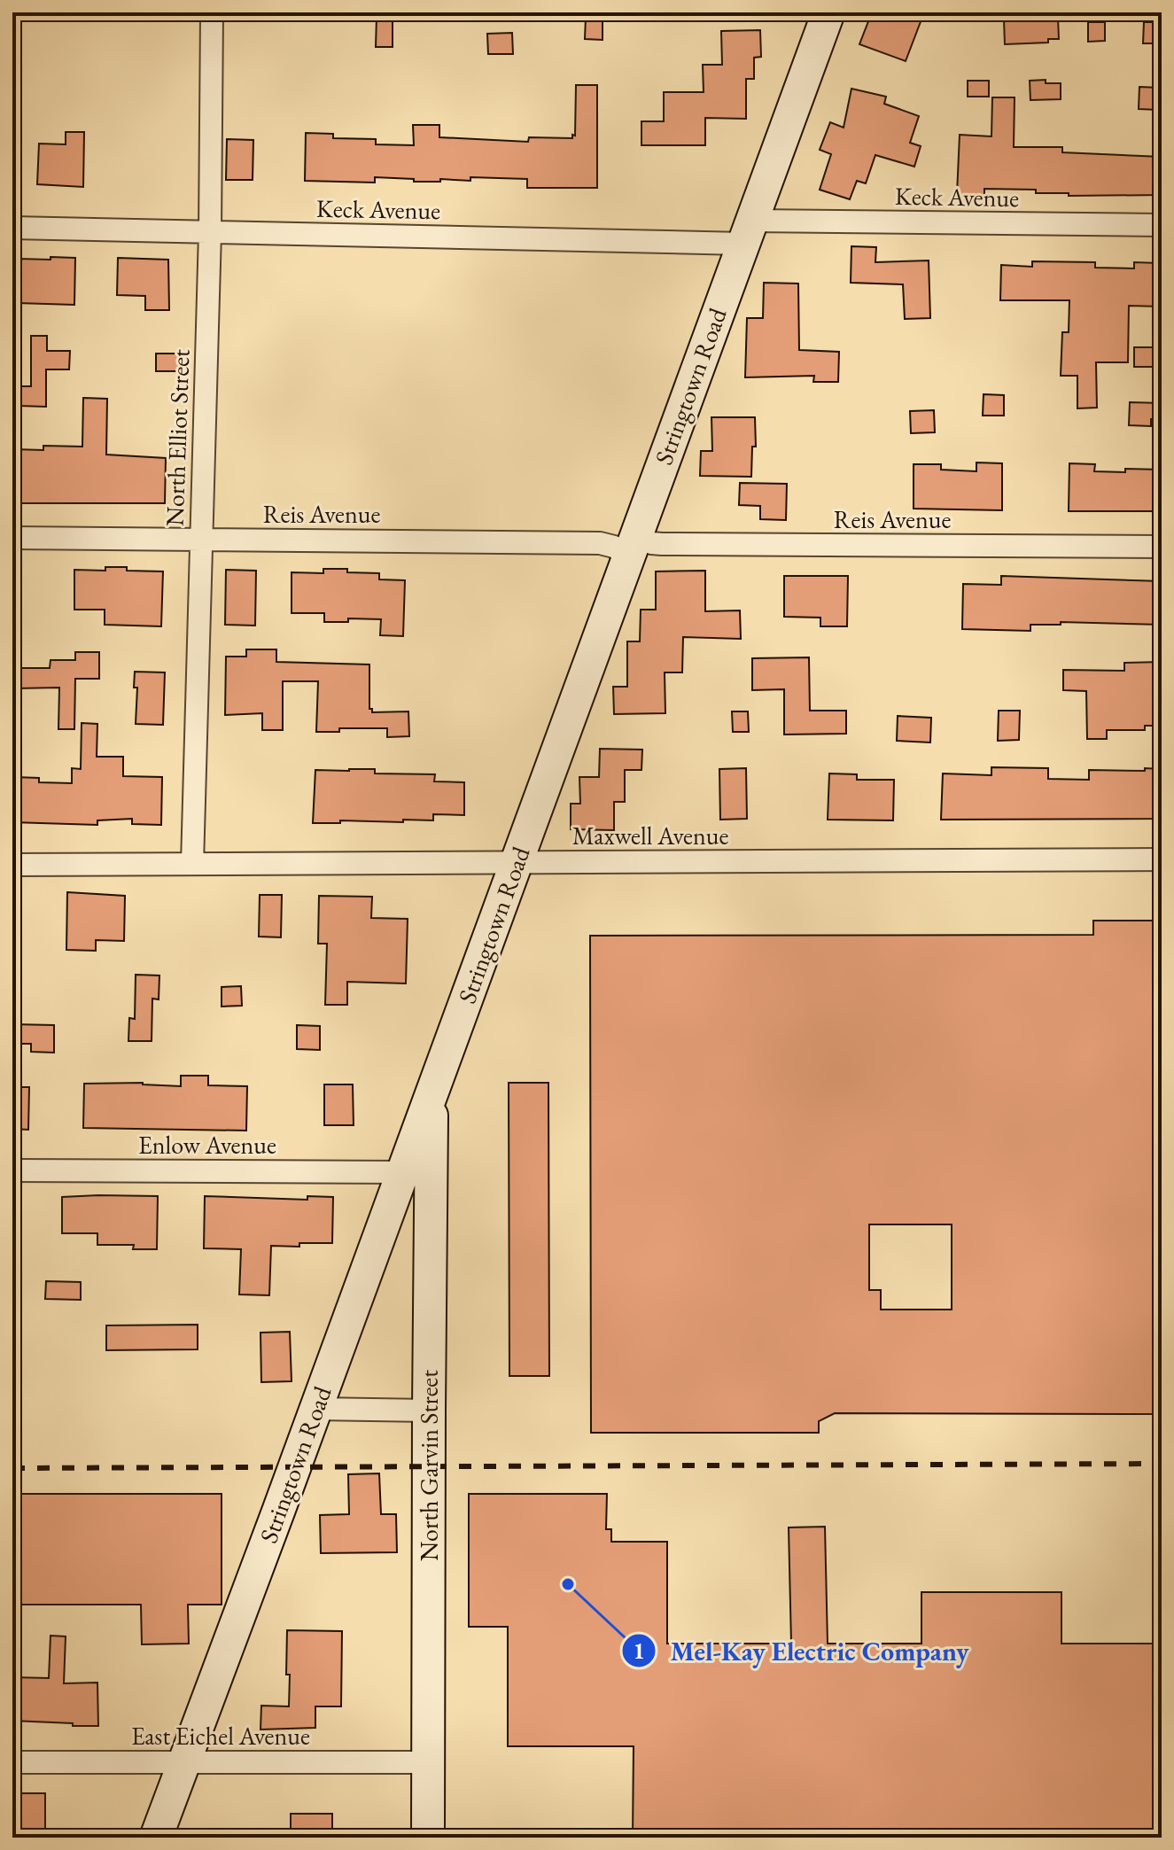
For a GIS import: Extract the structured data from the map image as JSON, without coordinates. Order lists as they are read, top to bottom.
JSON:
{
  "streets": {
    "main road": ["Stringtown Road", "North Garvin Street"],
    "street": [
      "Keck Avenue",
      "North Elliot Street",
      "Reis Avenue",
      "Maxwell Avenue",
      "Enlow Avenue",
      "East Eichel Avenue"
    ]
  },
  "crossings": [
    ["Keck Avenue", "Stringtown Road"],
    ["Keck Avenue", "North Elliot Street"],
    ["Stringtown Road", "Reis Avenue"],
    ["Stringtown Road", "Maxwell Avenue"],
    ["Stringtown Road", "Enlow Avenue"],
    ["Stringtown Road", "North Garvin Street"],
    ["Stringtown Road", "East Eichel Avenue"],
    ["North Elliot Street", "Reis Avenue"],
    ["North Elliot Street", "Maxwell Avenue"],
    ["North Garvin Street", "East Eichel Avenue"]
  ],
  "places": ["Mel-Kay Electric Company"]
}
